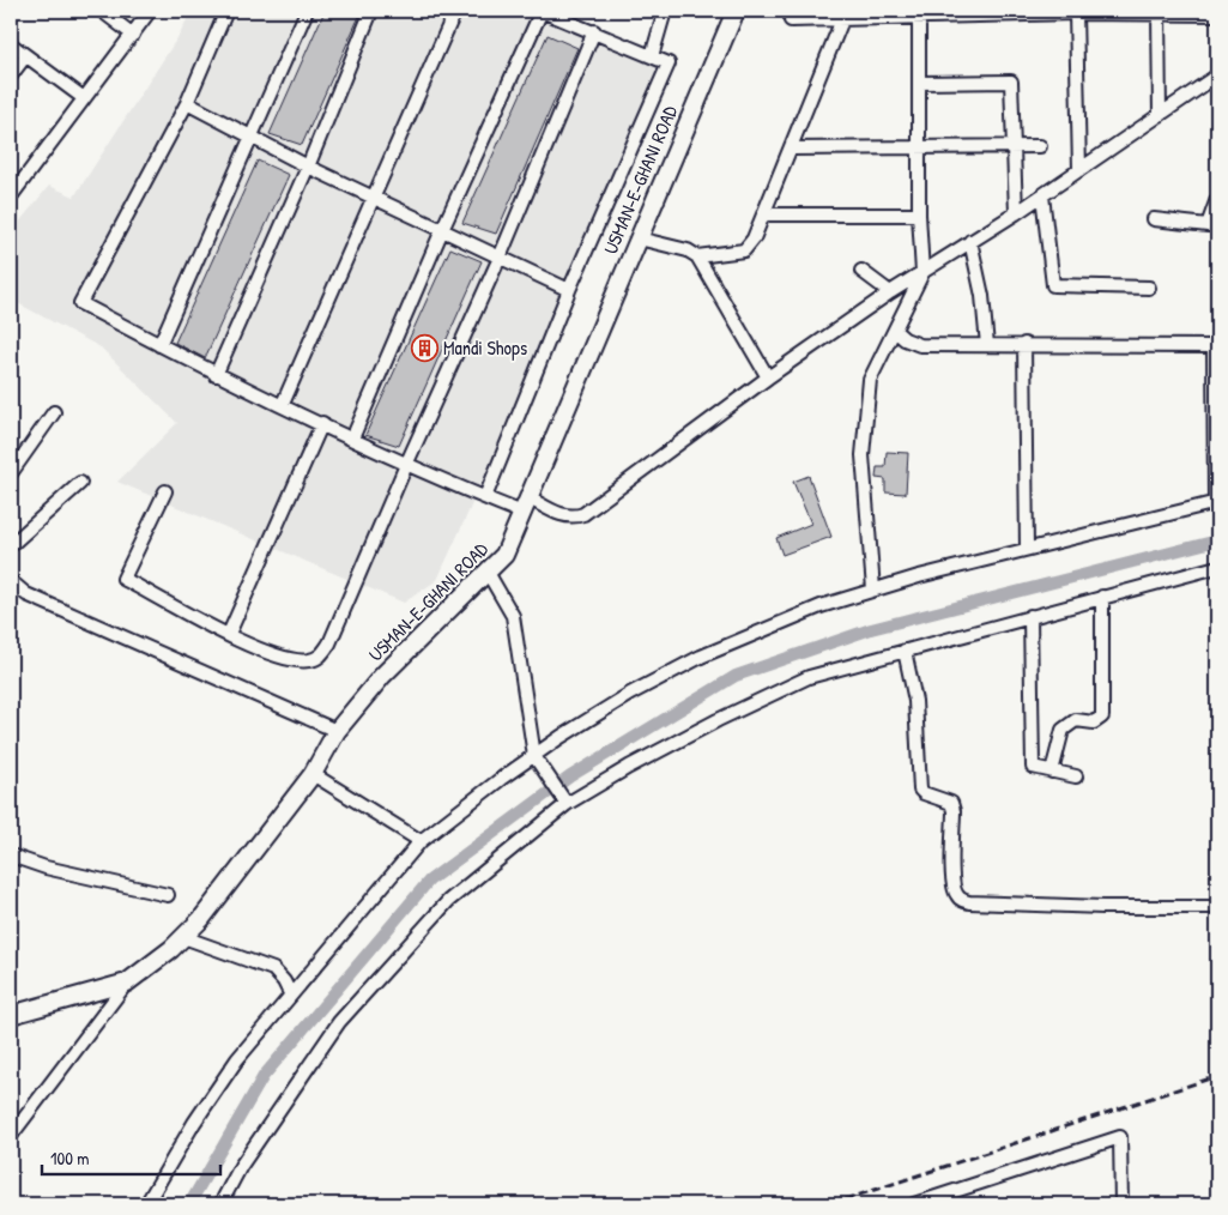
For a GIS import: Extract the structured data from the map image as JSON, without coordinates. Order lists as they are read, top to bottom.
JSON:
{
  "streets": {
    "main road": ["USMAN-E-GHANI ROAD"]
  },
  "places": {
    "building": ["Mandi Shops"]
  },
  "scale_bar": "100 m"
}
